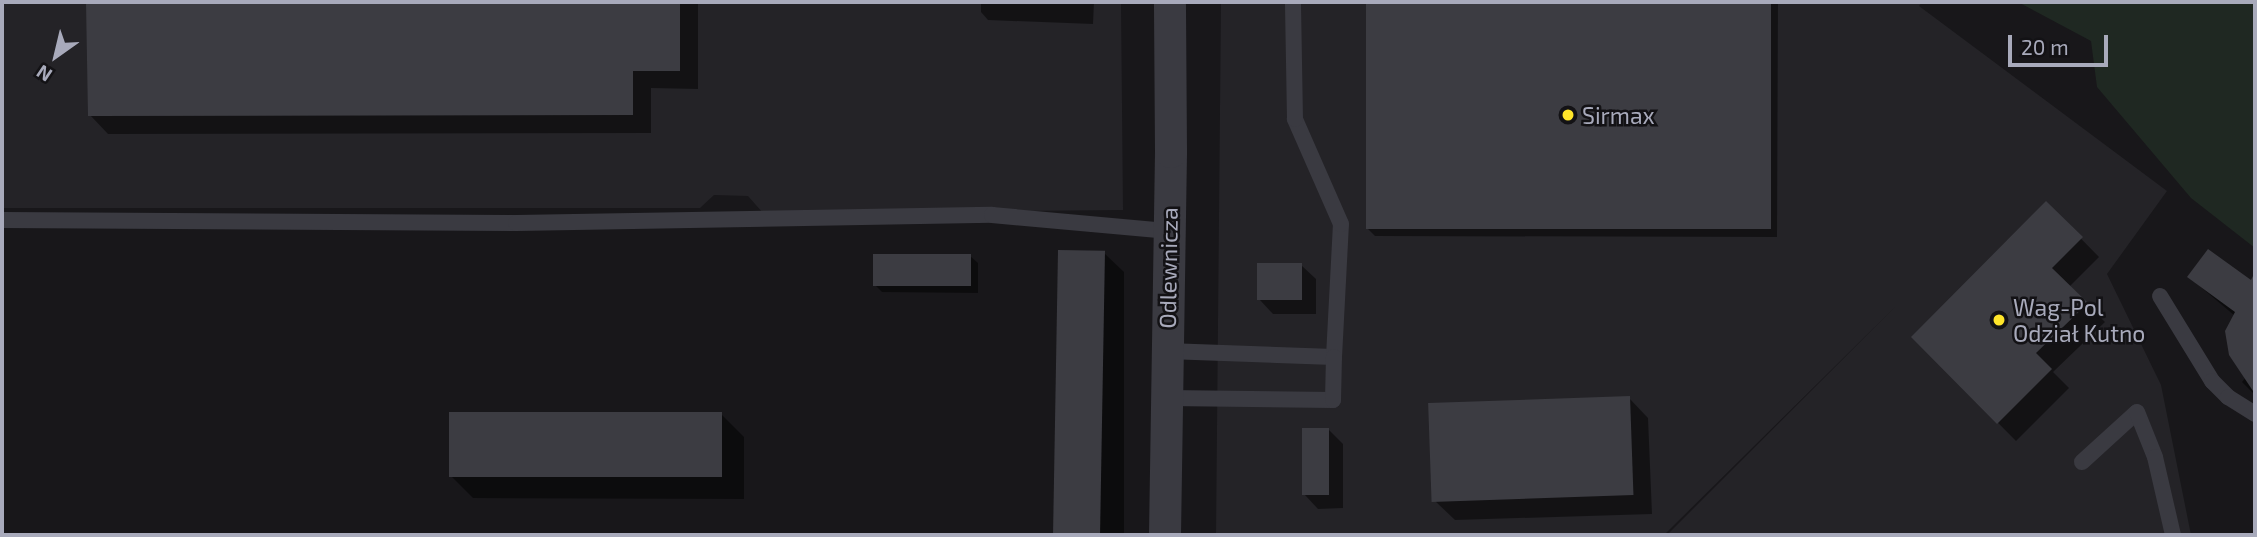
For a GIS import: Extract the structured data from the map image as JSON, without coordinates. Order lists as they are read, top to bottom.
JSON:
{
  "streets": {
    "street": ["Odlewnicza"]
  },
  "places": ["Sirmax", "Wag-Pol Odział Kutno"],
  "scale_bar": "20 m",
  "north": "bottom left"
}
